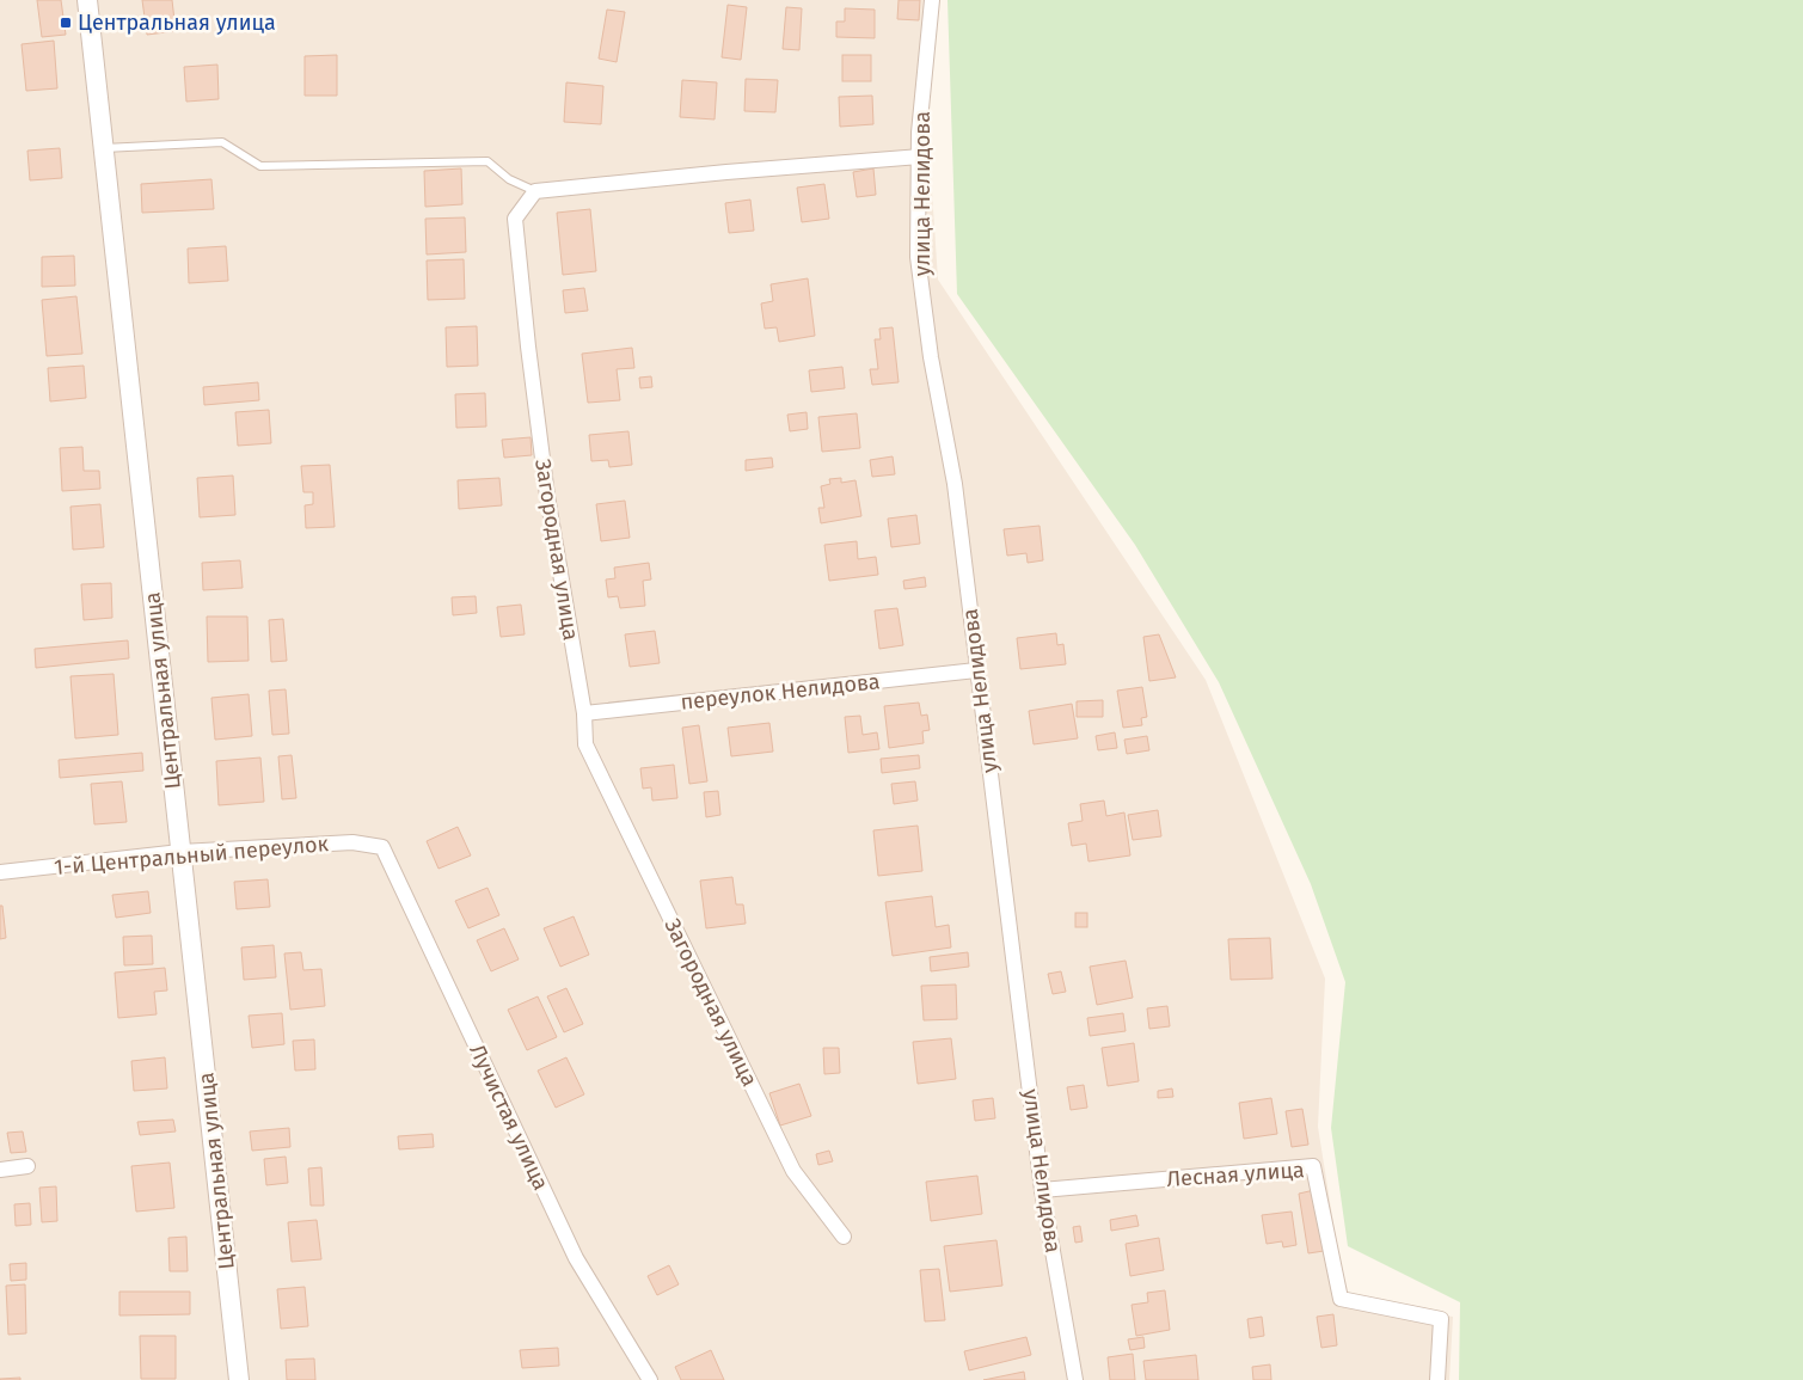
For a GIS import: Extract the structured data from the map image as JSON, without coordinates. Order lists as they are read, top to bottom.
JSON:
{
  "streets": {
    "street": [
      "улица Нелидова",
      "Загородная улица",
      "Центральная улица",
      "переулок Нелидова",
      "1-й Центральный переулок",
      "Лучистая улица",
      "Лесная улица"
    ]
  },
  "crossings": [
    ["улица Нелидова", "переулок Нелидова"],
    ["улица Нелидова", "Лесная улица"],
    ["Загородная улица", "переулок Нелидова"],
    ["Центральная улица", "1-й Центральный переулок"],
    ["1-й Центральный переулок", "Лучистая улица"]
  ],
  "places": {
    "transit": ["Центральная улица"]
  }
}
